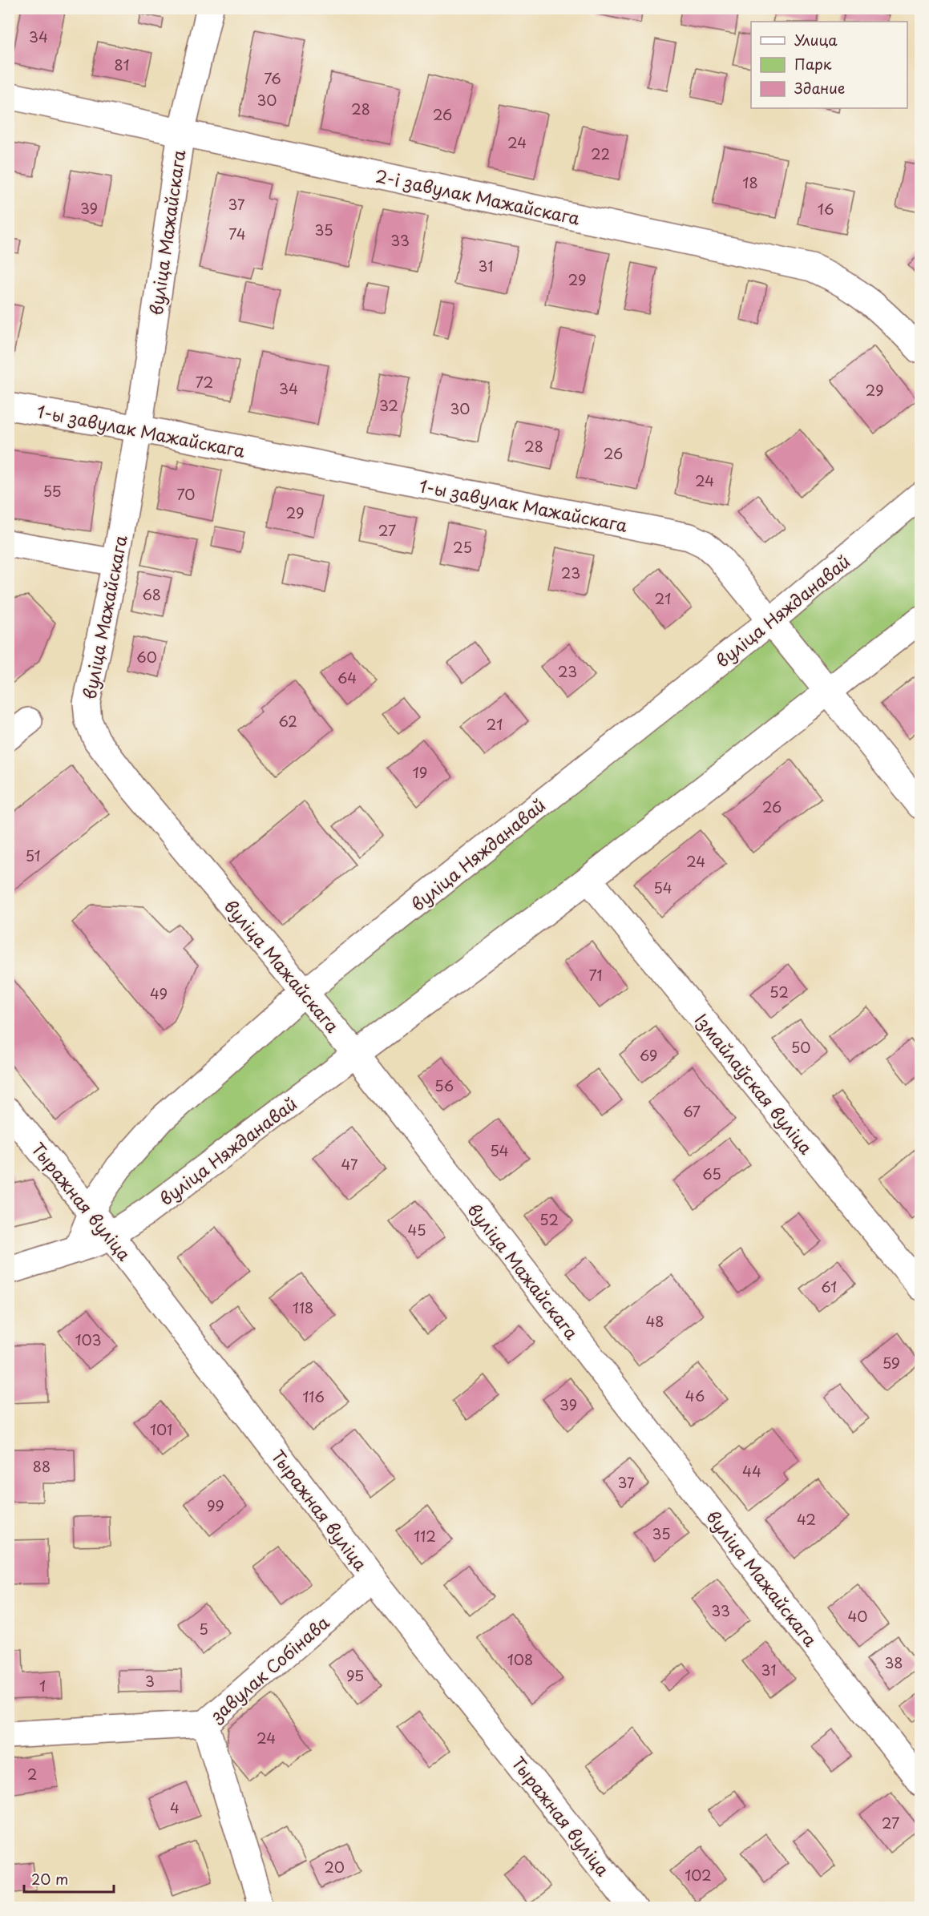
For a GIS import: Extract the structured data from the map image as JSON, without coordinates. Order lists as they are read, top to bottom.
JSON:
{
  "streets": {
    "street": [
      "2-і завулак Мажайскага",
      "вуліца Мажайскага",
      "1-ы завулак Мажайскага",
      "вуліца Няжданавай",
      "Ізмайлаўская вуліца",
      "Тыражная вуліца",
      "завулак Собінава"
    ]
  },
  "crossings": [
    ["2-і завулак Мажайскага", "вуліца Мажайскага"],
    ["вуліца Мажайскага", "1-ы завулак Мажайскага"],
    ["вуліца Мажайскага", "вуліца Няжданавай"],
    ["1-ы завулак Мажайскага", "вуліца Няжданавай"],
    ["вуліца Няжданавай", "Ізмайлаўская вуліца"],
    ["вуліца Няжданавай", "Тыражная вуліца"],
    ["Тыражная вуліца", "завулак Собінава"]
  ],
  "house_numbers": [
    "34",
    "81",
    "76",
    "30",
    "28",
    "26",
    "24",
    "22",
    "18",
    "37",
    "39",
    "16",
    "35",
    "74",
    "33",
    "31",
    "29",
    "72",
    "34",
    "29",
    "32",
    "30",
    "28",
    "26",
    "24",
    "55",
    "70",
    "29",
    "27",
    "25",
    "23",
    "68",
    "21",
    "60",
    "23",
    "64",
    "62",
    "21",
    "19",
    "26",
    "51",
    "24",
    "54",
    "71",
    "52",
    "49",
    "50",
    "69",
    "56",
    "67",
    "54",
    "47",
    "65",
    "52",
    "45",
    "61",
    "118",
    "48",
    "103",
    "59",
    "46",
    "116",
    "39",
    "101",
    "88",
    "44",
    "37",
    "99",
    "42",
    "35",
    "112",
    "33",
    "40",
    "5",
    "108",
    "38",
    "31",
    "95",
    "3",
    "1",
    "24",
    "2",
    "4",
    "27",
    "20",
    "102"
  ],
  "legend": ["Улица", "Парк", "Здание"],
  "scale_bar": "20 m"
}
